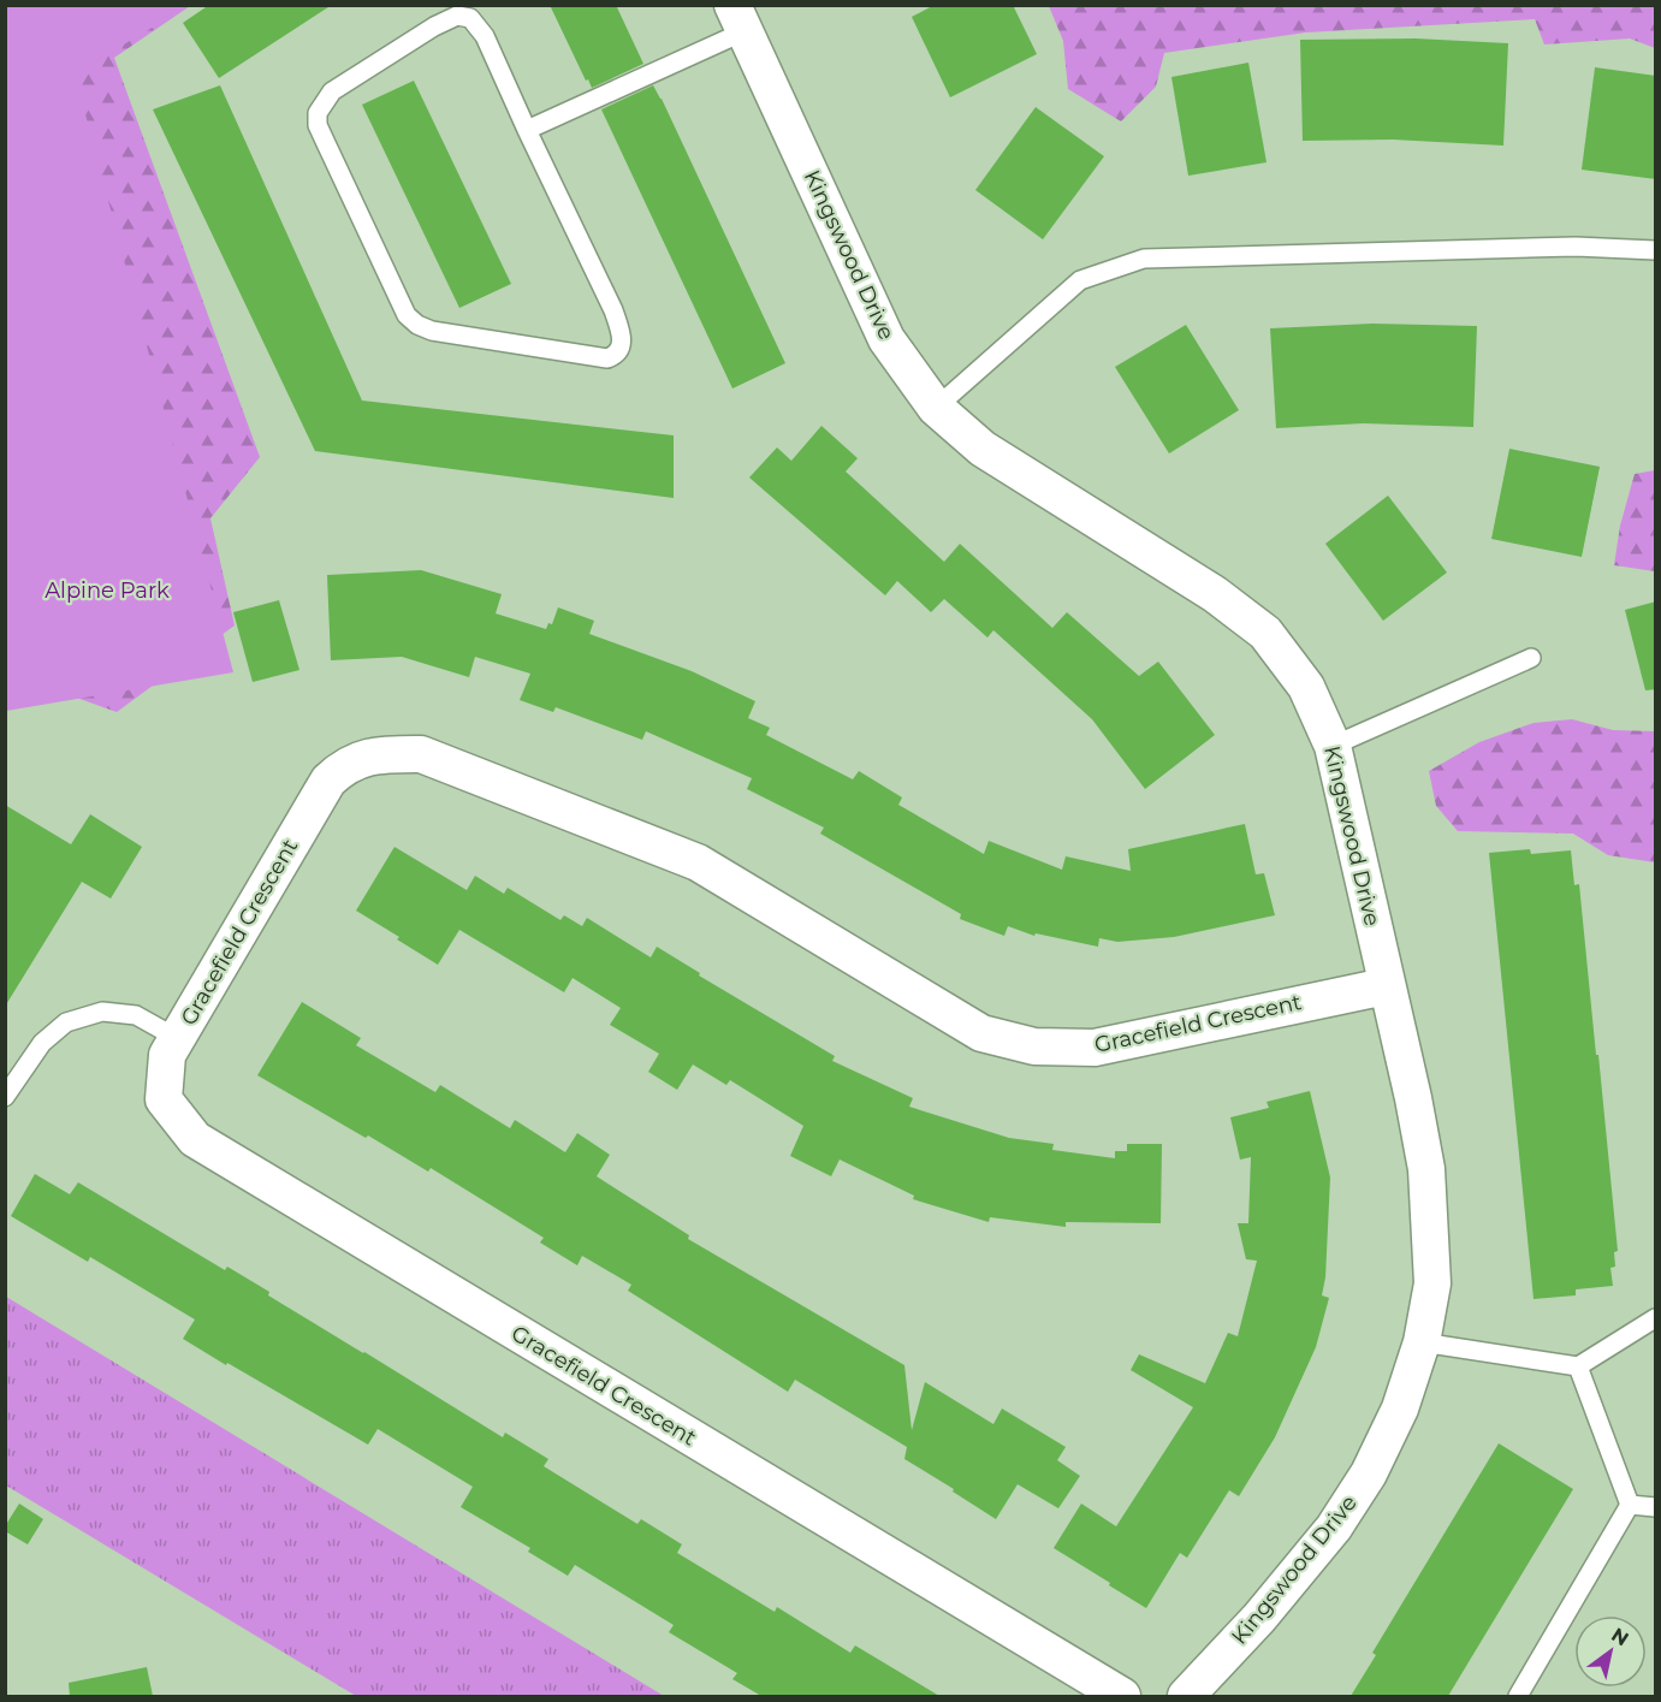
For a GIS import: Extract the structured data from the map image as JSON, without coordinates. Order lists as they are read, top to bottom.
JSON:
{
  "streets": {
    "street": ["Kingswood Drive", "Gracefield Crescent"]
  },
  "crossings": [
    ["Kingswood Drive", "Gracefield Crescent"]
  ],
  "parks": ["Alpine Park"],
  "north": "top right"
}
